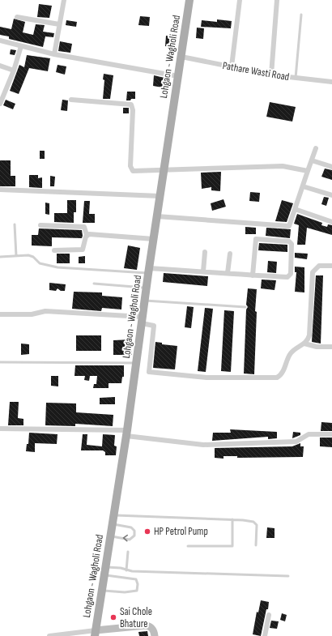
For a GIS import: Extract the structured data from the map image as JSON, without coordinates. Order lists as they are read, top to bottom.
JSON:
{
  "streets": {
    "main road": ["Lohgaon - Wagholi Road"],
    "street": ["Pathare Wasti Road"]
  },
  "crossings": [
    ["Lohgaon - Wagholi Road", "Pathare Wasti Road"]
  ],
  "places": ["HP Petrol Pump", "Sai Chole Bhature"]
}
